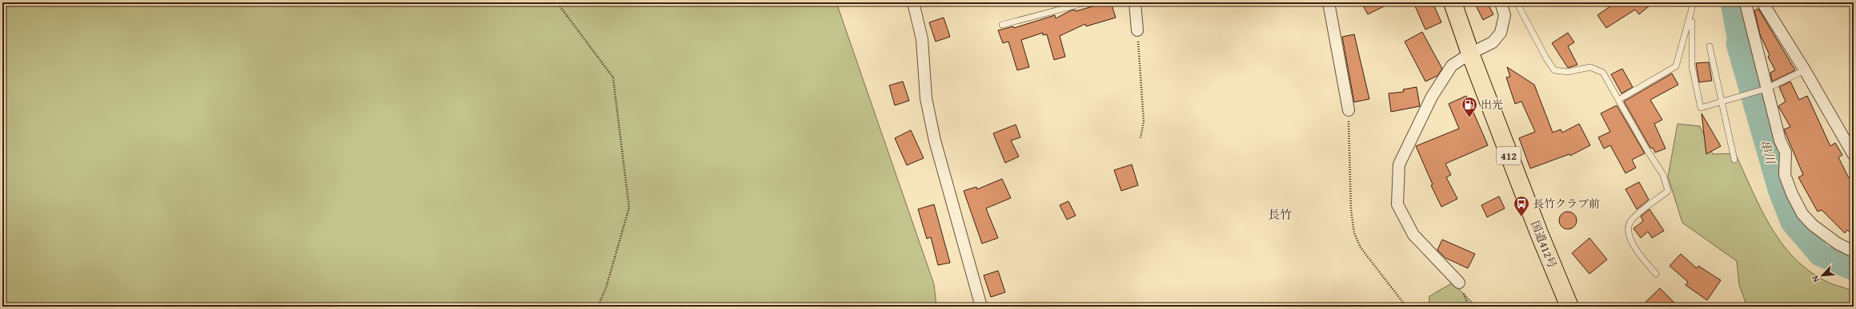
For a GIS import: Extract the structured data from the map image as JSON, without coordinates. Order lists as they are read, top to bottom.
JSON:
{
  "streets": {
    "highway": ["412", "国道412号"]
  },
  "districts": ["長竹"],
  "water": ["串川"],
  "places": {
    "fuel station": ["出光"],
    "bus stop": ["長竹クラブ前"]
  },
  "north": "bottom left"
}
